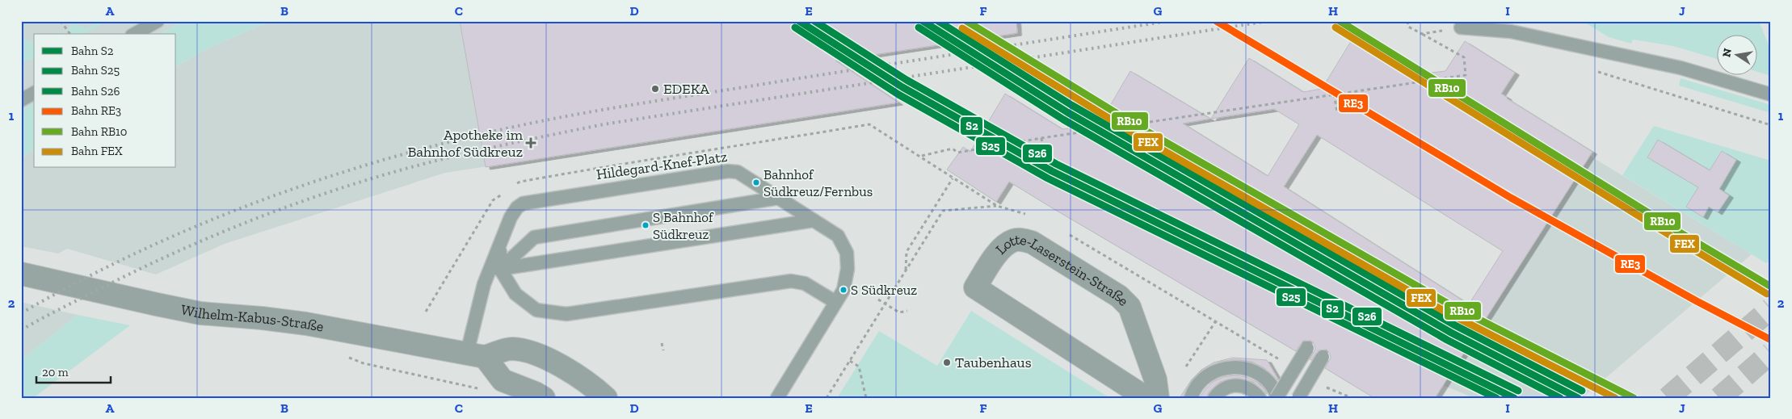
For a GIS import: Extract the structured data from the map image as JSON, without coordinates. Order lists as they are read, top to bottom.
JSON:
{
  "streets": {
    "street": ["Lotte-Laserstein-Straße", "Wilhelm-Kabus-Straße"],
    "lane": ["Hildegard-Knef-Platz"]
  },
  "crossings": [
    ["Hildegard-Knef-Platz", "Wilhelm-Kabus-Straße"]
  ],
  "places": {
    "other": [
      "EDEKA",
      "Bahnhof Südkreuz/Fernbus",
      "S Bahnhof Südkreuz",
      "S Südkreuz",
      "Taubenhaus"
    ],
    "health": ["Apotheke im Bahnhof Südkreuz"]
  },
  "lines": [
    "rail line S2",
    "rail line S26",
    "rail line RE3",
    "rail line RB10",
    "rail line S25",
    "rail line FEX"
  ],
  "legend": [
    "Bahn S2",
    "Bahn S25",
    "Bahn S26",
    "Bahn RE3",
    "Bahn RB10",
    "Bahn FEX"
  ],
  "scale_bar": "20 m",
  "north": "left",
  "grid": {
    "columns": [
      "A",
      "B",
      "C",
      "D",
      "E",
      "F",
      "G",
      "H",
      "I",
      "J"
    ],
    "rows": ["1", "2"]
  }
}
